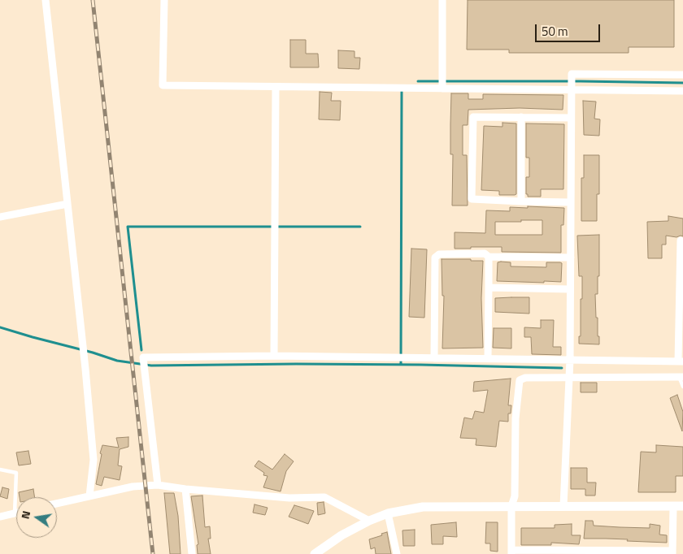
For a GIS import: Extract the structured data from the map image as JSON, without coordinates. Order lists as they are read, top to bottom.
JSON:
{
  "scale_bar": "50 m",
  "north": "left"
}
